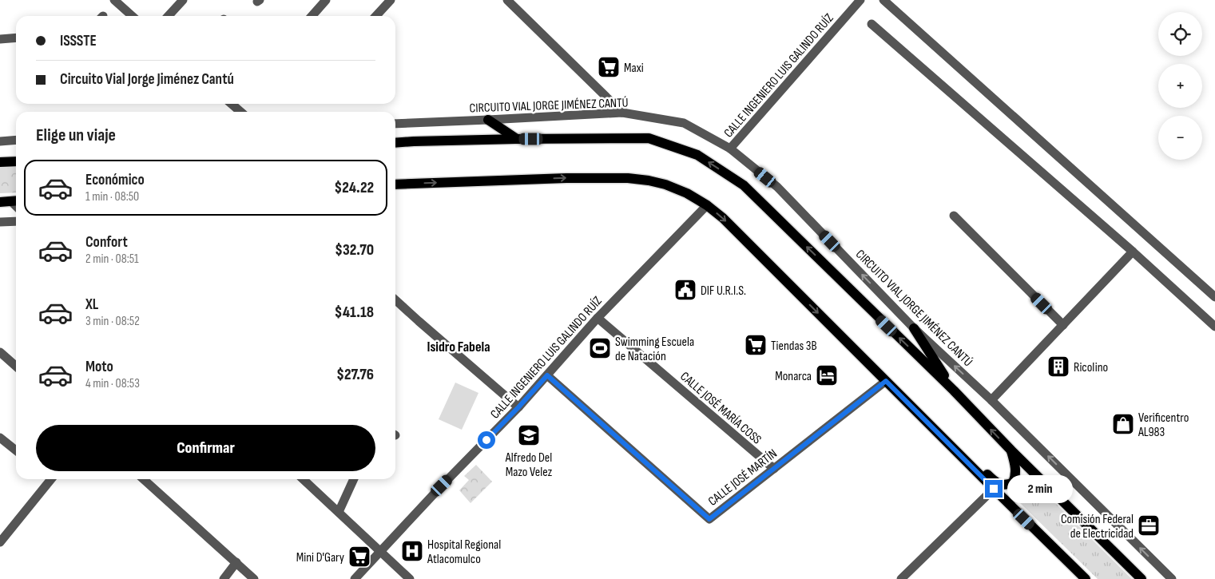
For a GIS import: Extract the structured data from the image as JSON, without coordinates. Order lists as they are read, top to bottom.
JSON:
{
  "streets": {
    "street": [
      "CALLE INGENIERO LUIS GALINDO RUÍZ",
      "CIRCUITO VIAL JORGE JIMÉNEZ CANTÚ",
      "CALLE JOSÉ MARÍA COSS",
      "CALLE JOSÉ MARTÍN"
    ]
  },
  "crossings": [
    ["CALLE INGENIERO LUIS GALINDO RUÍZ", "CIRCUITO VIAL JORGE JIMÉNEZ CANTÚ"],
    ["CALLE INGENIERO LUIS GALINDO RUÍZ", "CALLE JOSÉ MARÍA COSS"],
    ["CALLE INGENIERO LUIS GALINDO RUÍZ", "CALLE JOSÉ MARTÍN"],
    ["CALLE JOSÉ MARÍA COSS", "CALLE JOSÉ MARTÍN"]
  ],
  "one_way": ["CIRCUITO VIAL JORGE JIMÉNEZ CANTÚ"],
  "districts": ["Isidro Fabela"],
  "places": {
    "supermarket": ["Maxi", "Tiendas 3B", "Mini D'Gary"],
    "public building": ["DIF U.R.I.S."],
    "sports": ["Swimming Escuela de Natación"],
    "building": ["Ricolino"],
    "hotel": ["Monarca"],
    "shop": ["Verificentro AL983"],
    "school or university": ["Alfredo Del Mazo Velez"],
    "office": ["Comisión Federal de Electricidad"],
    "hospital": ["Hospital Regional Atlacomulco"]
  },
  "page": {
    "map_buttons": ["+", "−"],
    "banner": ["ISSSTE", "Circuito Vial Jorge Jiménez Cantú"],
    "heading": "Elige un viaje",
    "list": [
      {
        "name": "Económico",
        "note": "1 min · 08:50",
        "value": "$24.22"
      },
      {
        "name": "Confort",
        "note": "2 min · 08:51",
        "value": "$32.70"
      },
      {
        "name": "XL",
        "note": "3 min · 08:52",
        "value": "$41.18"
      },
      {
        "name": "Moto",
        "note": "4 min · 08:53",
        "value": "$27.76"
      }
    ],
    "buttons": "Confirmar",
    "bubble": "2 min"
  }
}
